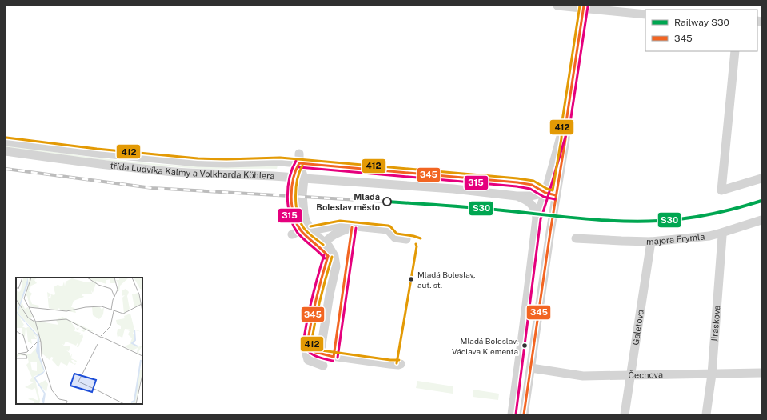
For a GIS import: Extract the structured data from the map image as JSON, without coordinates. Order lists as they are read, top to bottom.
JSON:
{
  "streets": {
    "street": [
      "třída Ludvíka Kalmy a Volkharda Köhlera",
      "majora Frymla",
      "Jiráskova",
      "Galetova",
      "Čechova"
    ]
  },
  "crossings": [
    ["majora Frymla", "Jiráskova"],
    ["majora Frymla", "Galetova"],
    ["Jiráskova", "Čechova"],
    ["Galetova", "Čechova"]
  ],
  "places": ["Mladá Boleslav město", "Mladá Boleslav, aut. st.", "Mladá Boleslav, Václava Klementa"],
  "lines": [
    "transit line 345",
    "transit line 412",
    "transit line 315",
    "rail line S30"
  ],
  "legend": ["Railway S30", "345"]
}
